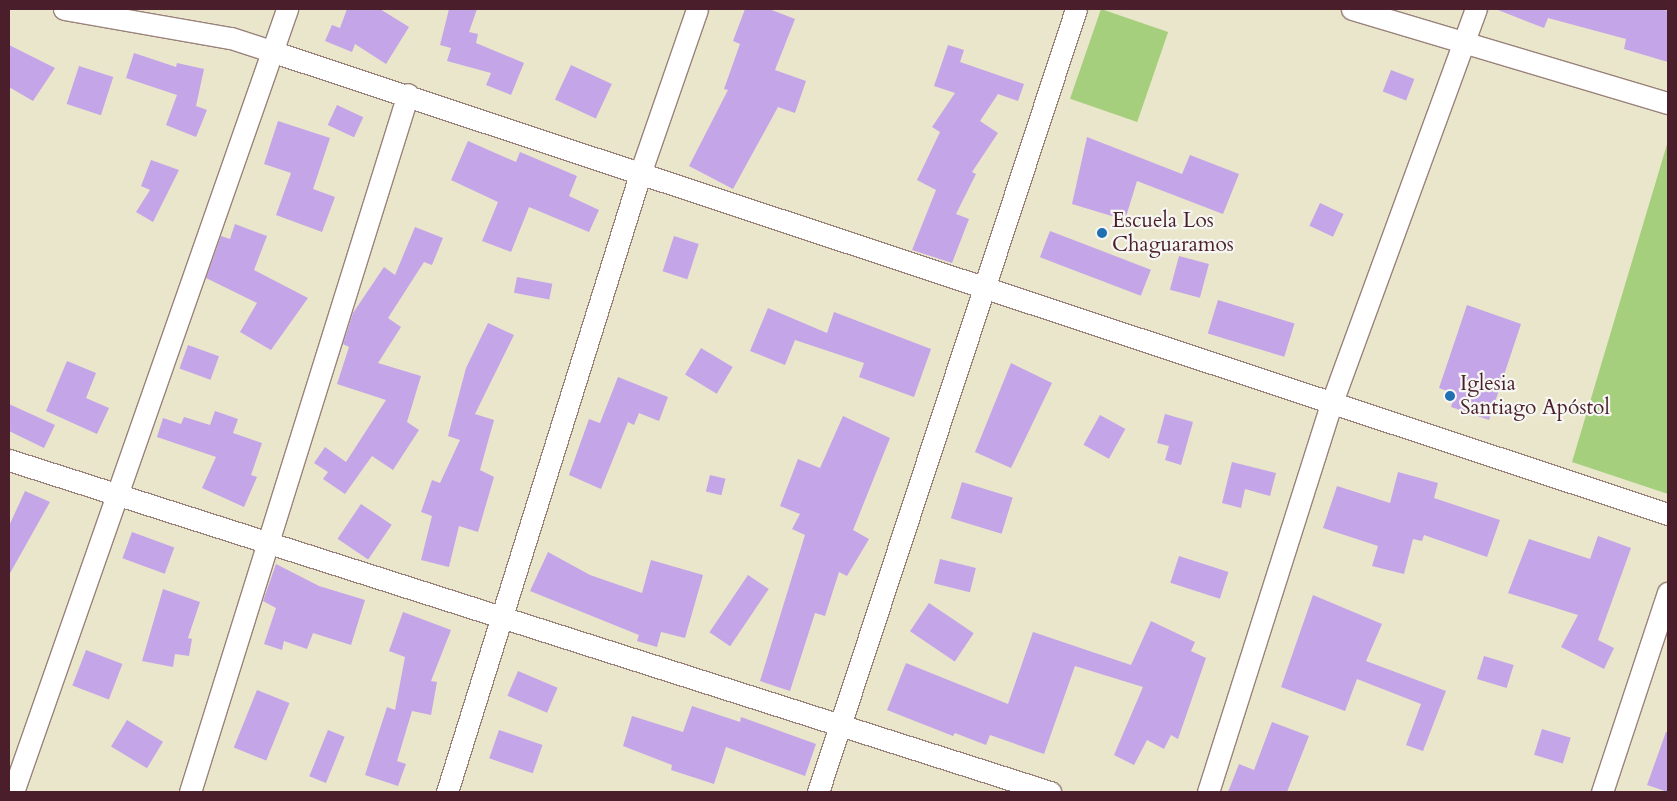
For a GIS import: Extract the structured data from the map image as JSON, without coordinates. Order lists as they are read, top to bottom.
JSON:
{
  "places": ["Escuela Los Chaguaramos", "Iglesia Santiago Apóstol"]
}
